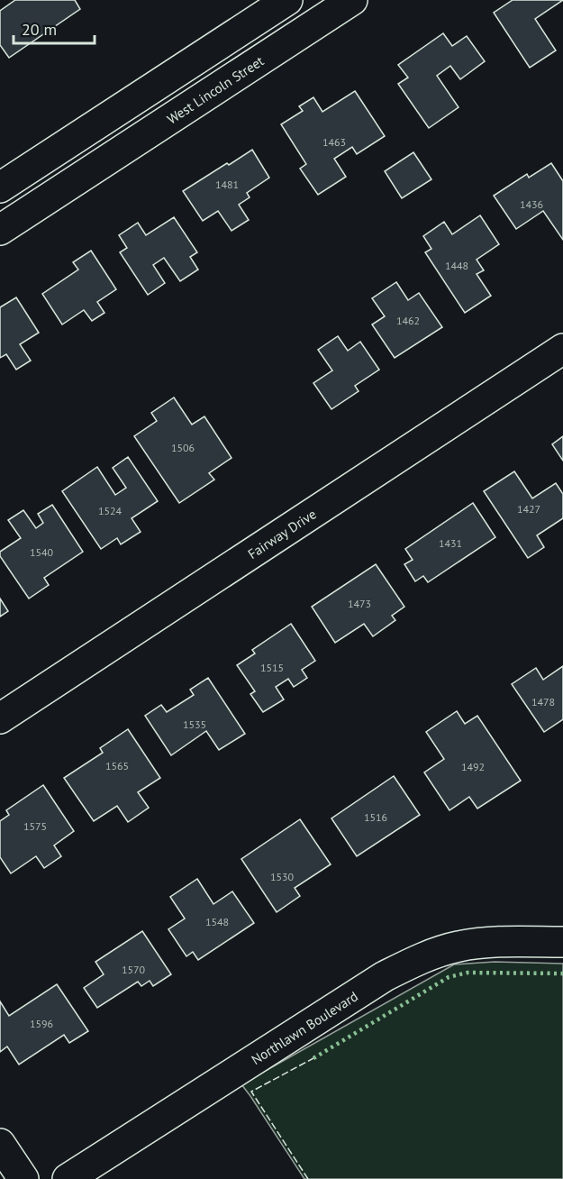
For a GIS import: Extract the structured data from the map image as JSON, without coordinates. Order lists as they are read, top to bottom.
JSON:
{
  "streets": {
    "street": ["West Lincoln Street", "Fairway Drive", "Northlawn Boulevard"]
  },
  "house_numbers": [
    "1463",
    "1481",
    "1436",
    "1448",
    "1462",
    "1506",
    "1427",
    "1524",
    "1431",
    "1540",
    "1473",
    "1515",
    "1478",
    "1535",
    "1565",
    "1492",
    "1516",
    "1575",
    "1530",
    "1548",
    "1570",
    "1596"
  ],
  "scale_bar": "20 m"
}
